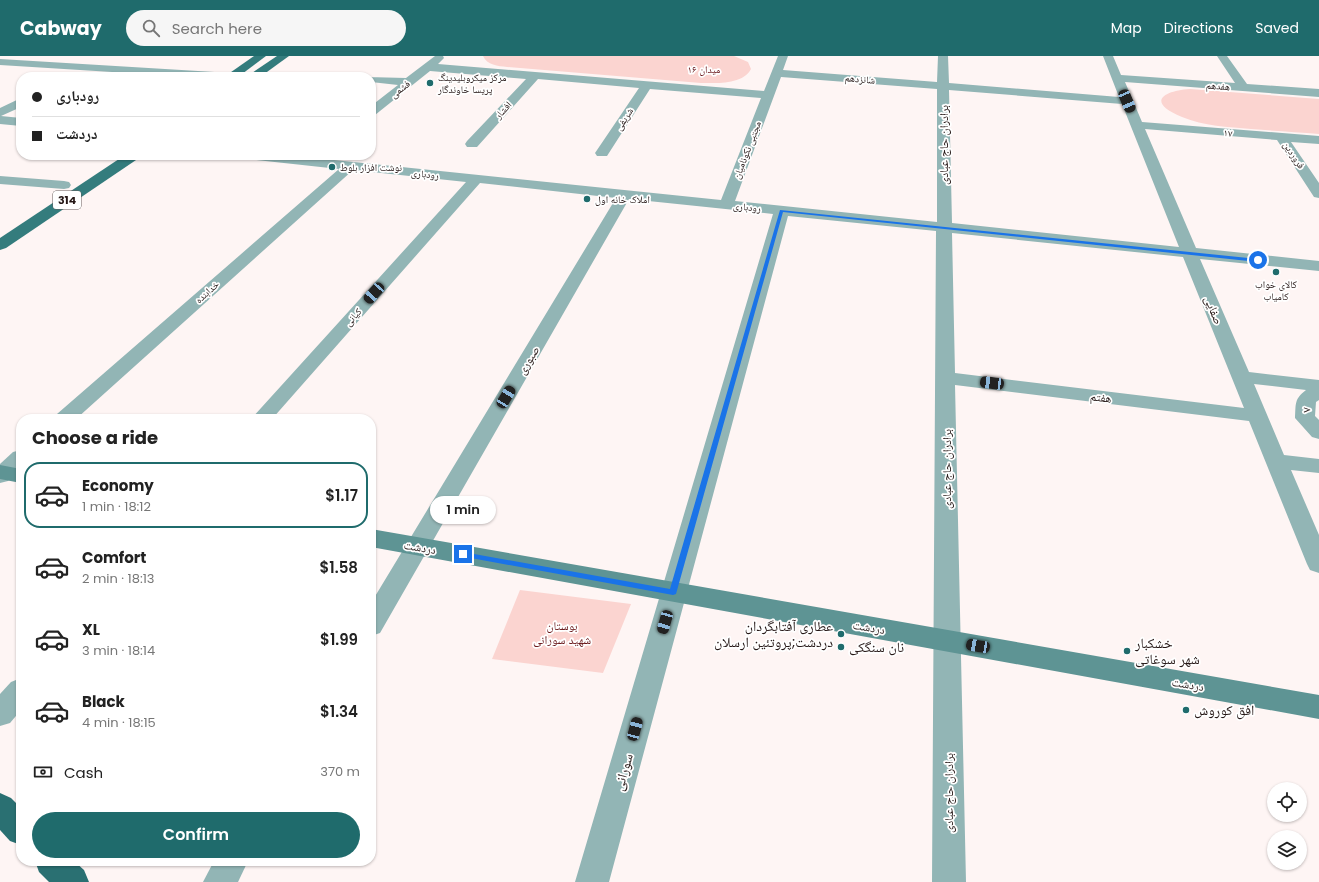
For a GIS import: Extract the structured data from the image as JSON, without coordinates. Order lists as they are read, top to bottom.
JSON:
{
  "streets": {
    "main road": ["314", "دردشت"],
    "street": [
      "شانزدهم",
      "هفدهم",
      "فشمی",
      "افشار",
      "شریفی",
      "۱۷",
      "برادران حاج عبادی",
      "مجتبی نکونامیان",
      "فروردین",
      "رودباری",
      "خدابنده",
      "صفایی",
      "کیانی",
      "صبوری",
      "هفتم",
      "۷",
      "سورانی"
    ]
  },
  "crossings": [
    ["شانزدهم", "برادران حاج عبادی"],
    ["هفدهم", "صفایی"],
    ["۱۷", "فروردین"],
    ["۱۷", "صفایی"],
    ["برادران حاج عبادی", "رودباری"],
    ["برادران حاج عبادی", "هفتم"],
    ["برادران حاج عبادی", "دردشت"],
    ["مجتبی نکونامیان", "رودباری"],
    ["رودباری", "خدابنده"],
    ["رودباری", "صفایی"],
    ["رودباری", "کیانی"],
    ["رودباری", "صبوری"],
    ["رودباری", "سورانی"],
    ["صفایی", "هفتم"],
    ["صبوری", "دردشت"],
    ["دردشت", "سورانی"]
  ],
  "parks": ["میدان ۱۶", "بوستان شهید سورانی"],
  "places": [
    "مرکز میکروبلیدینگ پریسا خاوندگار",
    "نوشت افزار بلوط",
    "املاک خانه اول",
    "کالای خواب کامیاب",
    "عطاری آفتابگردان دردشت;پروتئین ارسلان",
    "نان سنگکی",
    "خشکبار شهر سوغاتی",
    "افق کوروش"
  ],
  "page": {
    "header": "Cabway",
    "search": "Search here",
    "nav": ["Map", "Directions", "Saved"],
    "banner": ["رودباری", "دردشت"],
    "heading": "Choose a ride",
    "list": [
      {
        "name": "Economy",
        "note": "1 min · 18:12",
        "value": "$1.17"
      },
      {
        "name": "Comfort",
        "note": "2 min · 18:13",
        "value": "$1.58"
      },
      {
        "name": "XL",
        "note": "3 min · 18:14",
        "value": "$1.99"
      },
      {
        "name": "Black",
        "note": "4 min · 18:15",
        "value": "$1.34"
      }
    ],
    "bubble": "1 min",
    "pay": ["Cash", "370 m"],
    "buttons": "Confirm"
  }
}
